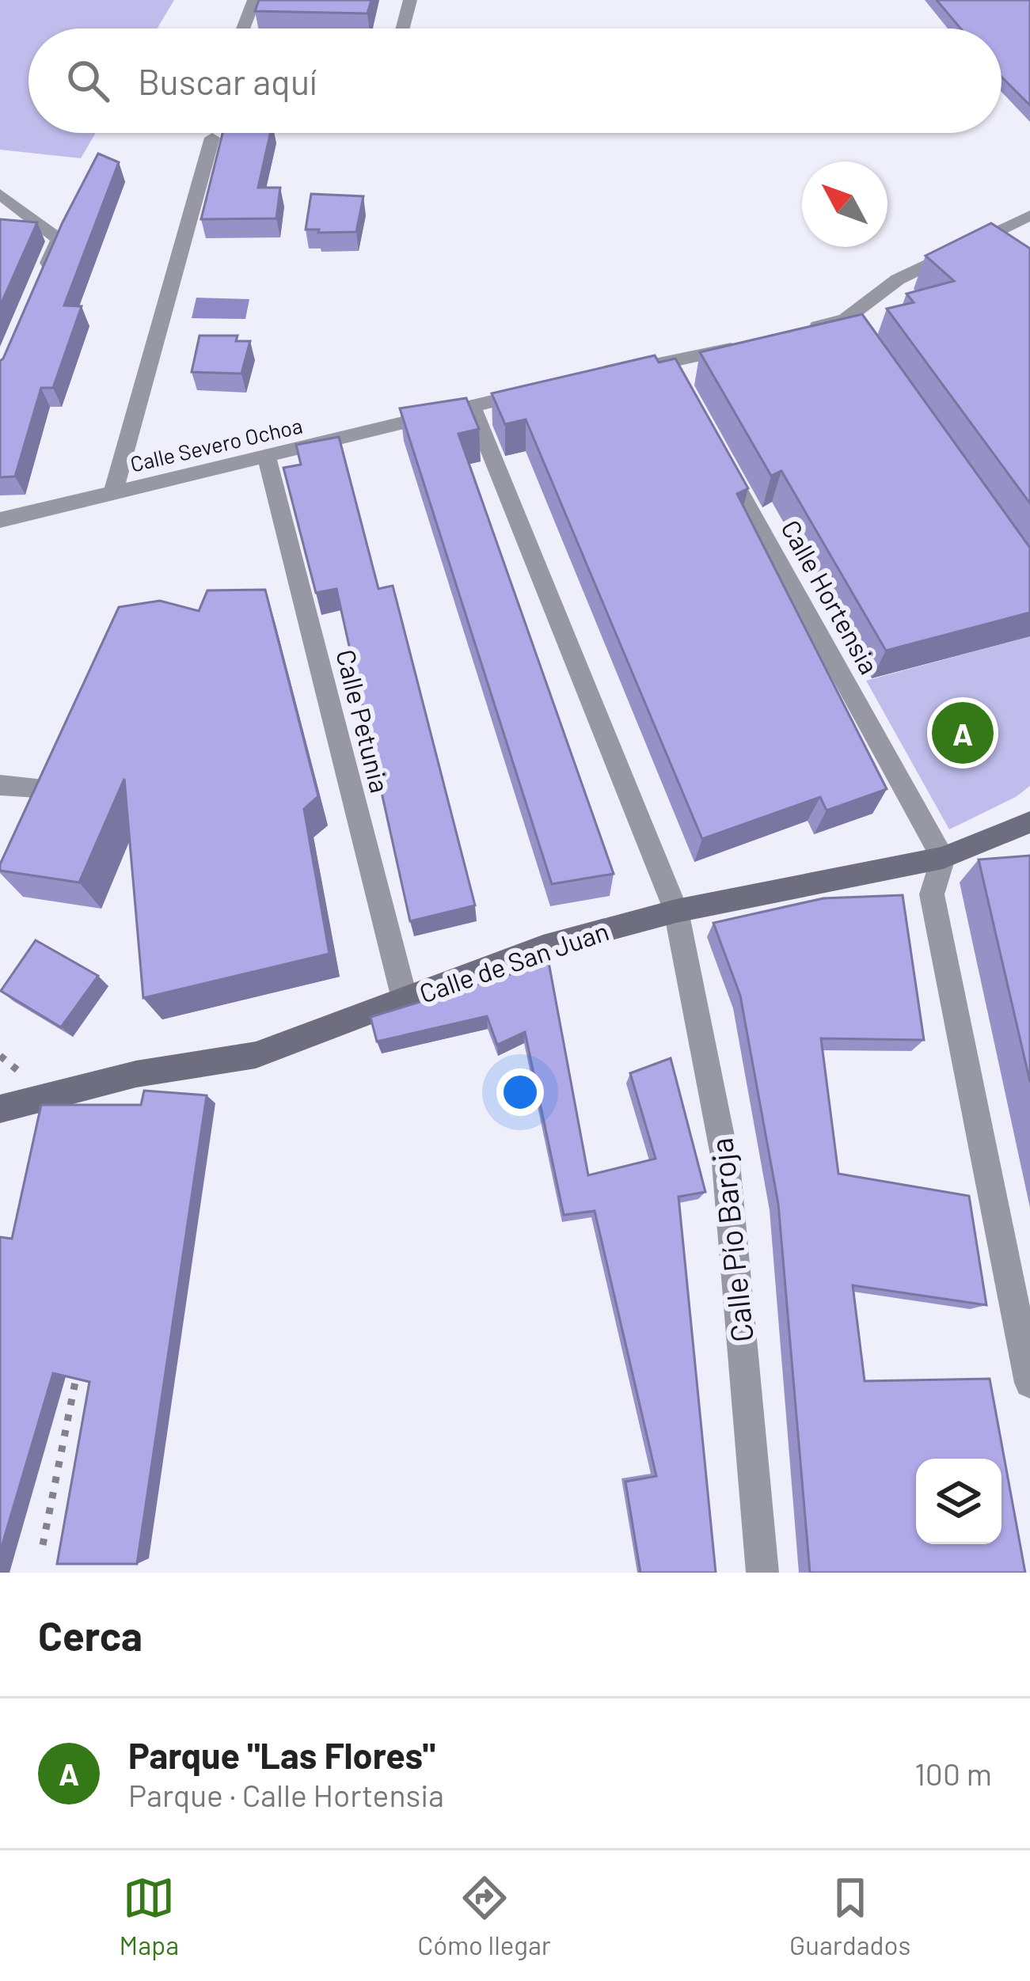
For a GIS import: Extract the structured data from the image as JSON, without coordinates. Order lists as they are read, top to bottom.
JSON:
{
  "streets": {
    "street": [
      "Calle Severo Ochoa",
      "Calle Hortensia",
      "Calle Petunia",
      "Calle de San Juan",
      "Calle Pío Baroja"
    ]
  },
  "crossings": [
    ["Calle Severo Ochoa", "Calle Petunia"],
    ["Calle Severo Ochoa", "Calle Pío Baroja"],
    ["Calle Hortensia", "Calle de San Juan"],
    ["Calle Petunia", "Calle de San Juan"],
    ["Calle de San Juan", "Calle Pío Baroja"]
  ],
  "north": "top left",
  "page": {
    "search": "Buscar aquí",
    "pins": "A",
    "heading": "Cerca",
    "list": [
      {
        "mark": "A",
        "name": "Parque \"Las Flores\"",
        "note": "Parque · Calle Hortensia",
        "value": "100 m"
      }
    ],
    "nav": ["Mapa", "Cómo llegar", "Guardados"]
  }
}
